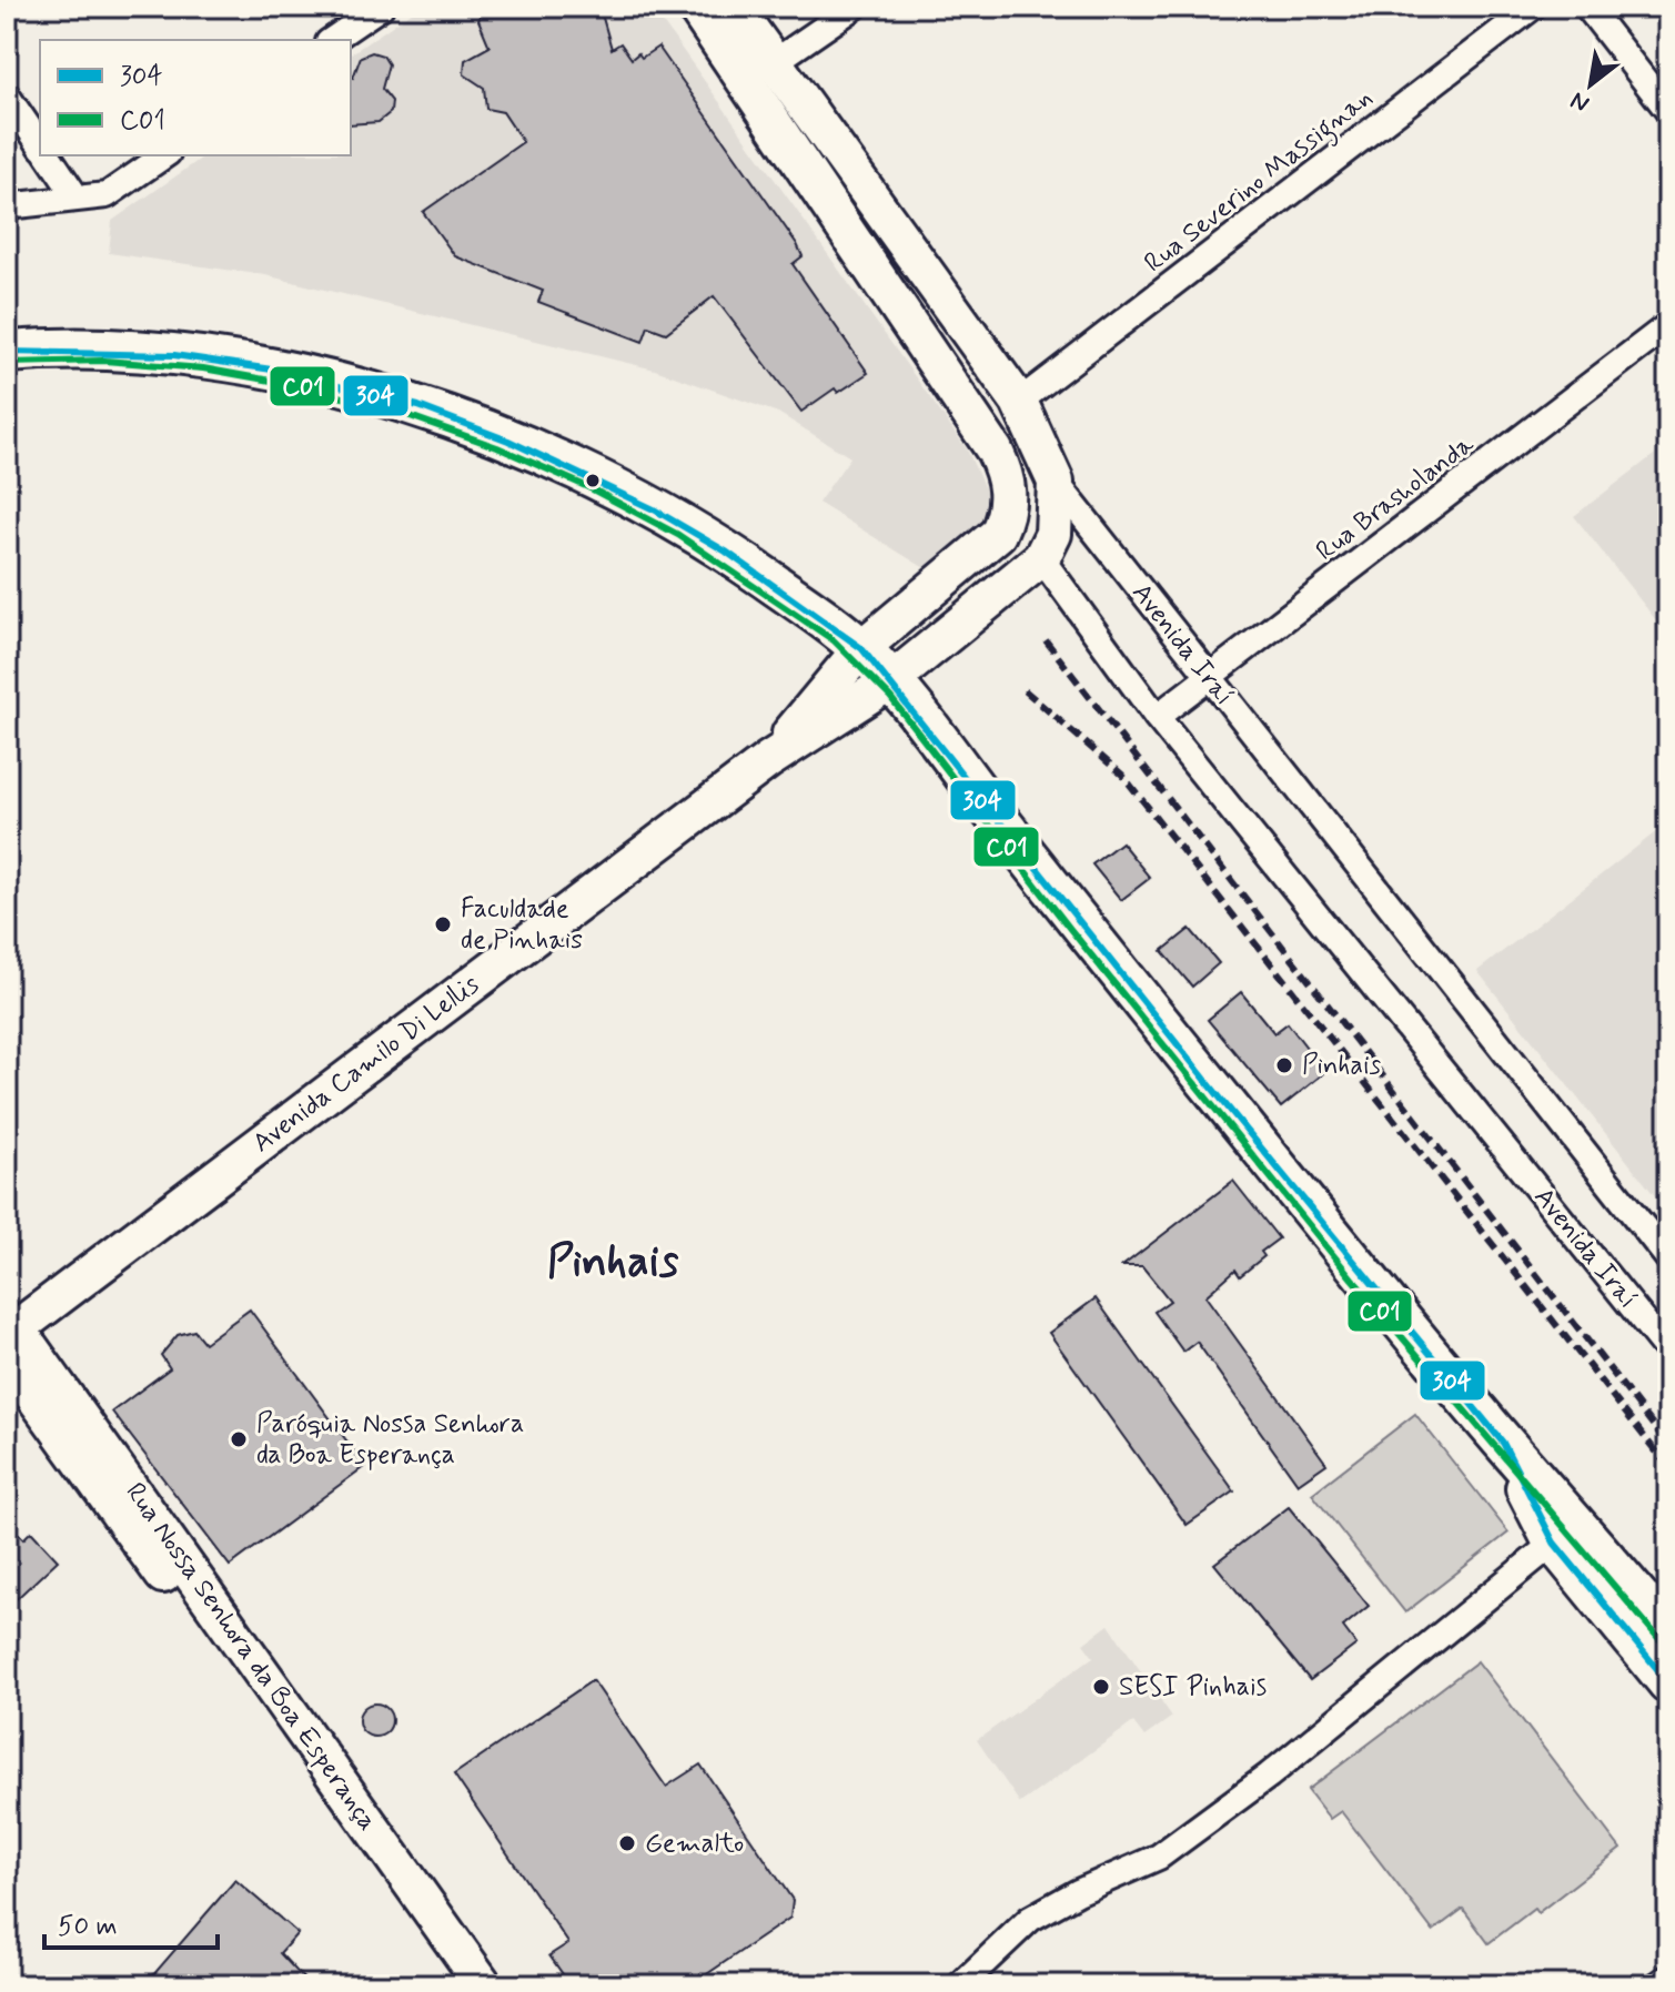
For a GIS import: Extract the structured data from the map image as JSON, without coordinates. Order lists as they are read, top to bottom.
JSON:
{
  "streets": {
    "main road": ["Avenida Iraí", "Avenida Camilo Di Lellis", "Rua Nossa Senhora da Boa Esperança"],
    "street": ["Rua Severino Massignan", "Rua Brasholanda"]
  },
  "crossings": [
    ["Rua Severino Massignan", "Avenida Iraí"],
    ["Rua Brasholanda", "Avenida Iraí"],
    ["Avenida Iraí", "Avenida Camilo Di Lellis"],
    ["Avenida Camilo Di Lellis", "Rua Nossa Senhora da Boa Esperança"]
  ],
  "districts": ["Pinhais"],
  "places": [
    "Faculdade de Pinhais",
    "Pinhais",
    "Paróquia Nossa Senhora da Boa Esperança",
    "SESI Pinhais",
    "Gemalto"
  ],
  "lines": ["transit line 304", "transit line C01"],
  "legend": ["304", "C01"],
  "scale_bar": "50 m",
  "north": "bottom left"
}
